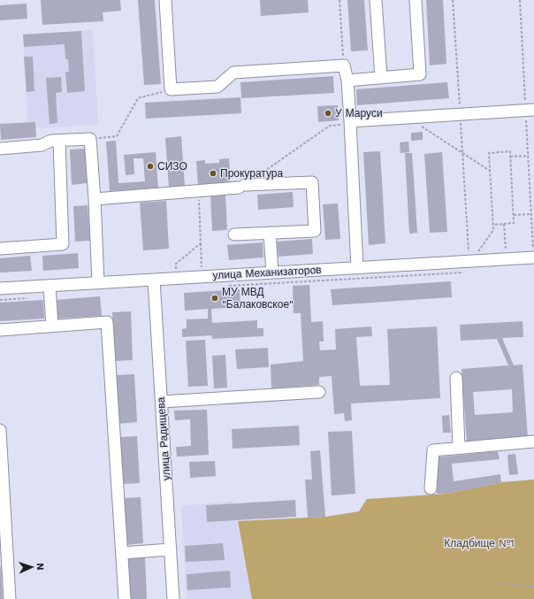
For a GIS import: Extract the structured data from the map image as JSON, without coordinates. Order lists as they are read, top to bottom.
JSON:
{
  "streets": {
    "street": ["улица Механизаторов", "улица Радищева"]
  },
  "crossings": [
    ["улица Механизаторов", "улица Радищева"]
  ],
  "parks": ["Кладбище №1"],
  "places": [
    "У Маруси",
    "СИЗО",
    "Прокуратура",
    "МУ МВД \"Балаковское\""
  ],
  "north": "right"
}
